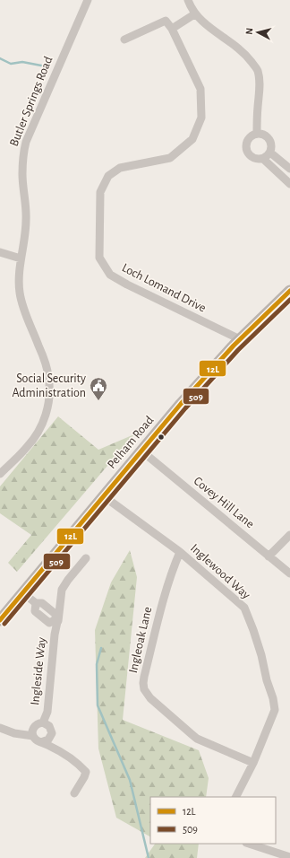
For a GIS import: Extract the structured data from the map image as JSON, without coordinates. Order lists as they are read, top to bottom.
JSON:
{
  "streets": {
    "main road": ["Pelham Road"],
    "street": [
      "Butler Springs Road",
      "Loch Lomand Drive",
      "Covey Hill Lane",
      "Inglewood Way",
      "Ingleoak Lane",
      "Ingleside Way"
    ]
  },
  "crossings": [
    ["Loch Lomand Drive", "Pelham Road"],
    ["Pelham Road", "Covey Hill Lane"],
    ["Pelham Road", "Inglewood Way"],
    ["Inglewood Way", "Ingleoak Lane"]
  ],
  "places": {
    "public building": ["Social Security Administration"]
  },
  "lines": ["transit line 12L", "transit line 509"],
  "legend": ["12L", "509"],
  "north": "left"
}
